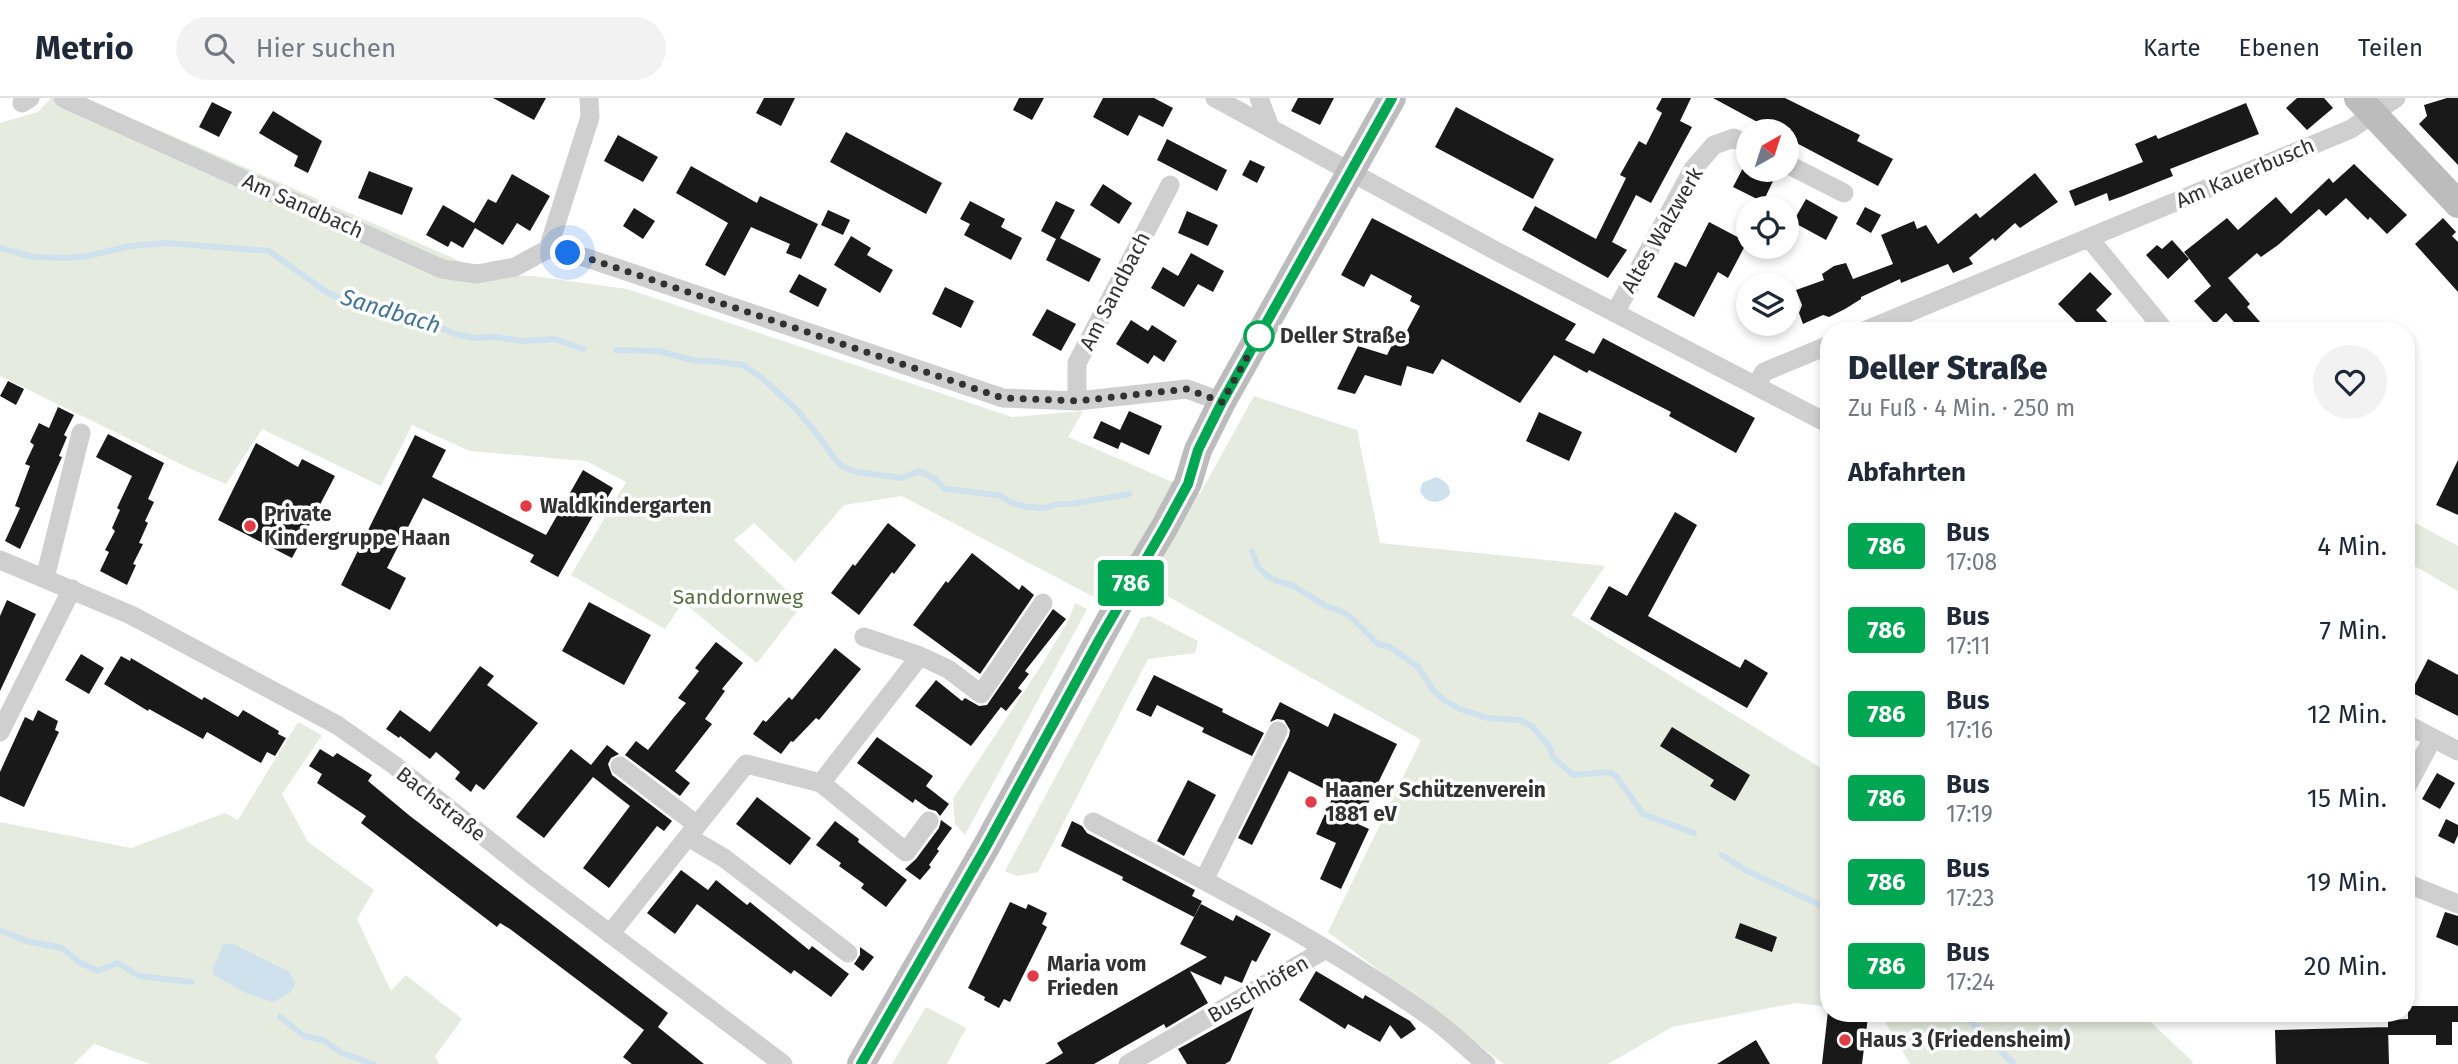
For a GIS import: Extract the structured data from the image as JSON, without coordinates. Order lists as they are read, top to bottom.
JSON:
{
  "streets": {
    "street": [
      "Am Kauerbusch",
      "Am Sandbach",
      "Altes Walzwerk",
      "Bachstraße",
      "Buschhöfen"
    ]
  },
  "water": ["Sandbach"],
  "parks": ["Sanddornweg"],
  "places": [
    "Deller Straße",
    "Waldkindergarten",
    "Private Kindergruppe Haan",
    "Haaner Schützenverein 1881 eV",
    "Maria vom Frieden",
    "Haus 3 (Friedensheim)"
  ],
  "lines": ["bus line 786"],
  "north": "top right",
  "page": {
    "header": "Metrio",
    "search": "Hier suchen",
    "nav": ["Karte", "Ebenen", "Teilen"],
    "on_map": "786",
    "heading": [
      ["Deller Straße", "Zu Fuß · 4 Min. · 250 m"],
      "Abfahrten"
    ],
    "list": [
      {
        "mark": "786",
        "name": "Bus",
        "note": "17:08",
        "value": "4 Min."
      },
      {
        "mark": "786",
        "name": "Bus",
        "note": "17:11",
        "value": "7 Min."
      },
      {
        "mark": "786",
        "name": "Bus",
        "note": "17:16",
        "value": "12 Min."
      },
      {
        "mark": "786",
        "name": "Bus",
        "note": "17:19",
        "value": "15 Min."
      },
      {
        "mark": "786",
        "name": "Bus",
        "note": "17:23",
        "value": "19 Min."
      },
      {
        "mark": "786",
        "name": "Bus",
        "note": "17:24",
        "value": "20 Min."
      }
    ]
  }
}
